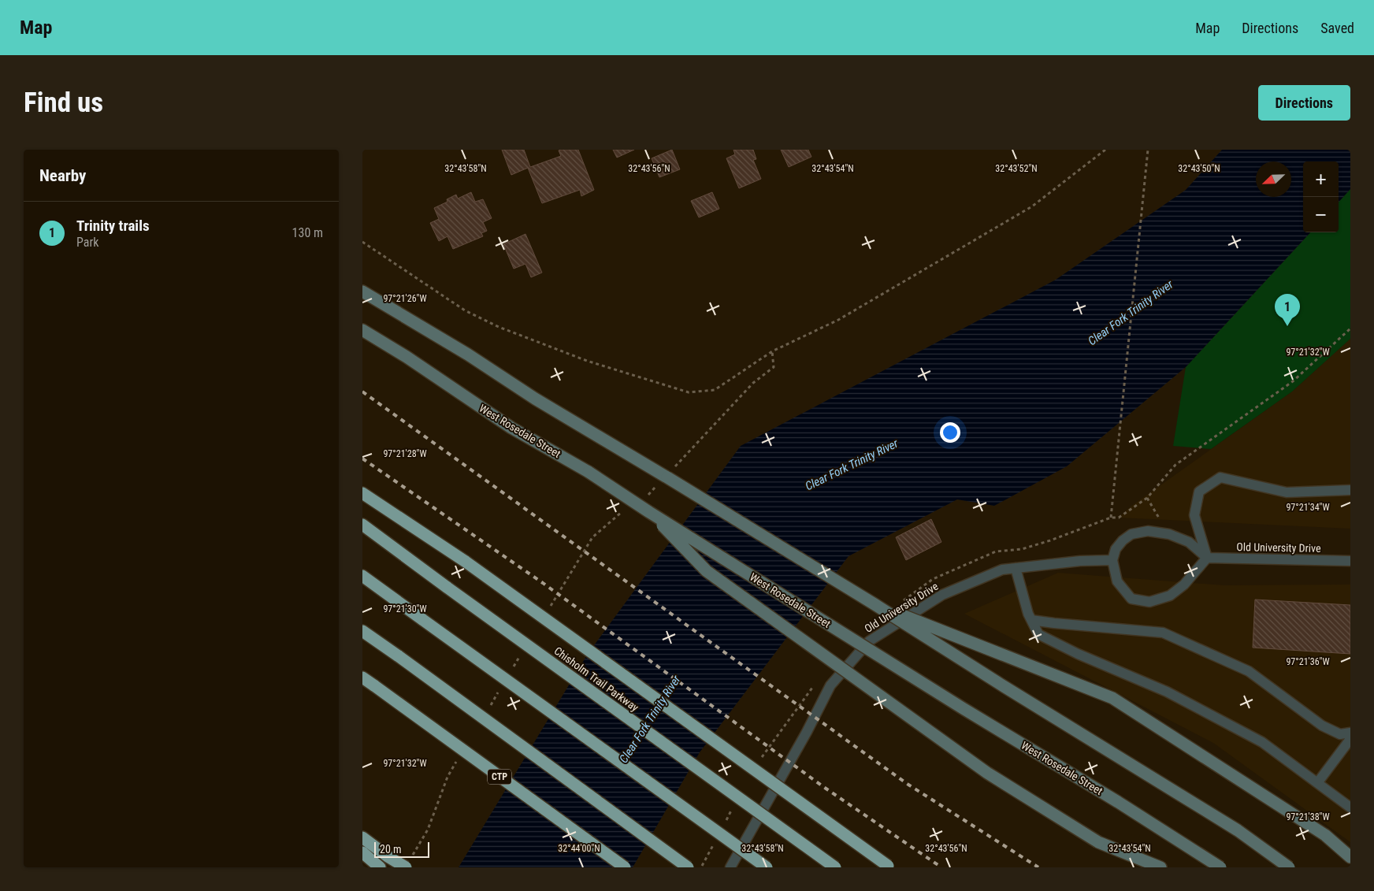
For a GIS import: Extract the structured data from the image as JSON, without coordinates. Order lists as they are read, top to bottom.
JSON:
{
  "streets": {
    "highway": ["Chisholm Trail Parkway", "CTP"],
    "main road": ["West Rosedale Street"],
    "lane": ["Old University Drive"]
  },
  "water": ["Clear Fork Trinity River"],
  "scale_bar": "20 m",
  "north": "bottom left",
  "page": {
    "header": "Map",
    "nav": ["Map", "Directions", "Saved"],
    "buttons": "Directions",
    "title": "Find us",
    "heading": "Nearby",
    "map_buttons": ["+", "−"],
    "list": [
      {
        "mark": "1",
        "name": "Trinity trails",
        "note": "Park",
        "value": "130 m"
      }
    ],
    "pins": "1",
    "scale": "20 m"
  },
  "coordinates": [
    "32°43'58\"N",
    "32°43'56\"N",
    "32°43'54\"N",
    "32°43'52\"N",
    "32°43'50\"N",
    "97°21'26\"W",
    "97°21'32\"W",
    "97°21'28\"W",
    "97°21'34\"W",
    "97°21'30\"W",
    "97°21'36\"W",
    "97°21'38\"W",
    "32°44'00\"N"
  ]
}
